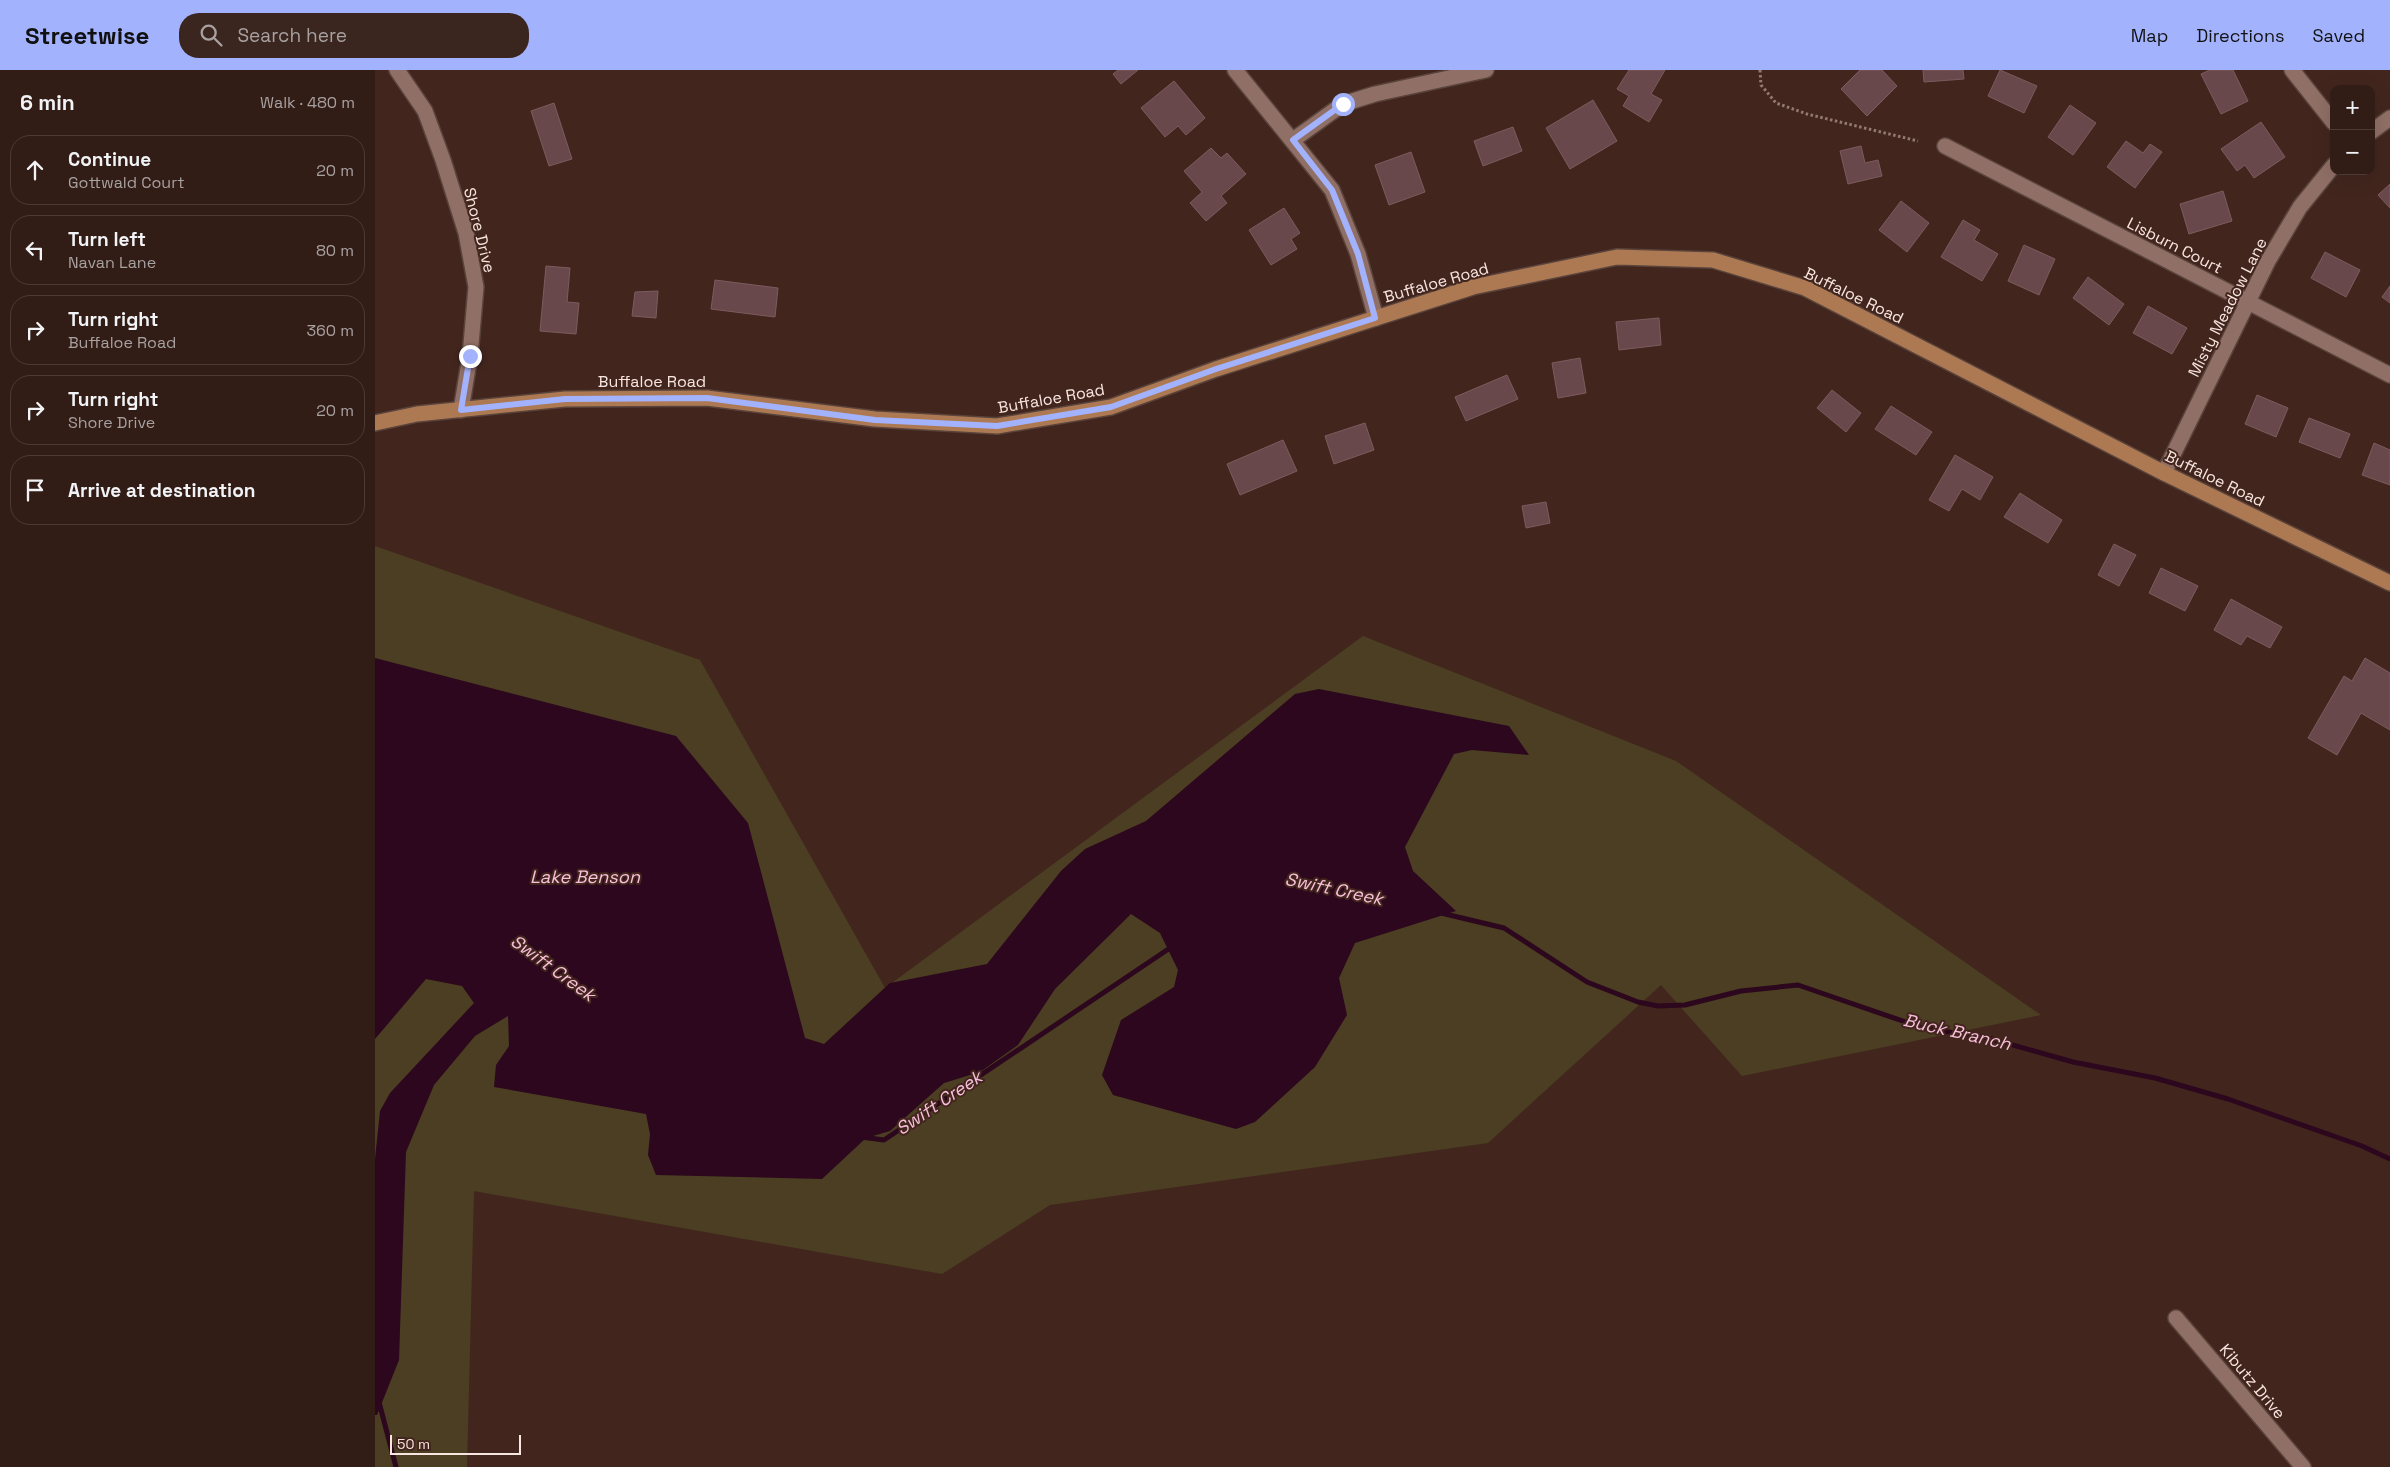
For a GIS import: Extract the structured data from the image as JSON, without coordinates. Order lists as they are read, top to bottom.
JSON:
{
  "streets": {
    "street": [
      "Shore Drive",
      "Lisburn Court",
      "Buffaloe Road",
      "Misty Meadow Lane",
      "Kibutz Drive"
    ]
  },
  "crossings": [
    ["Shore Drive", "Buffaloe Road"],
    ["Lisburn Court", "Misty Meadow Lane"],
    ["Buffaloe Road", "Misty Meadow Lane"]
  ],
  "water": ["Lake Benson", "Swift Creek", "Buck Branch"],
  "scale_bar": "50 m",
  "page": {
    "header": "Streetwise",
    "search": "Search here",
    "nav": ["Map", "Directions", "Saved"],
    "heading": ["6 min", "Walk · 480 m"],
    "map_buttons": ["+", "−"],
    "list": [
      ["Continue", "Gottwald Court", "20 m"],
      ["Turn left", "Navan Lane", "80 m"],
      ["Turn right", "Buffaloe Road", "360 m"],
      ["Turn right", "Shore Drive", "20 m"],
      "Arrive at destination"
    ],
    "scale": "50 m"
  }
}
